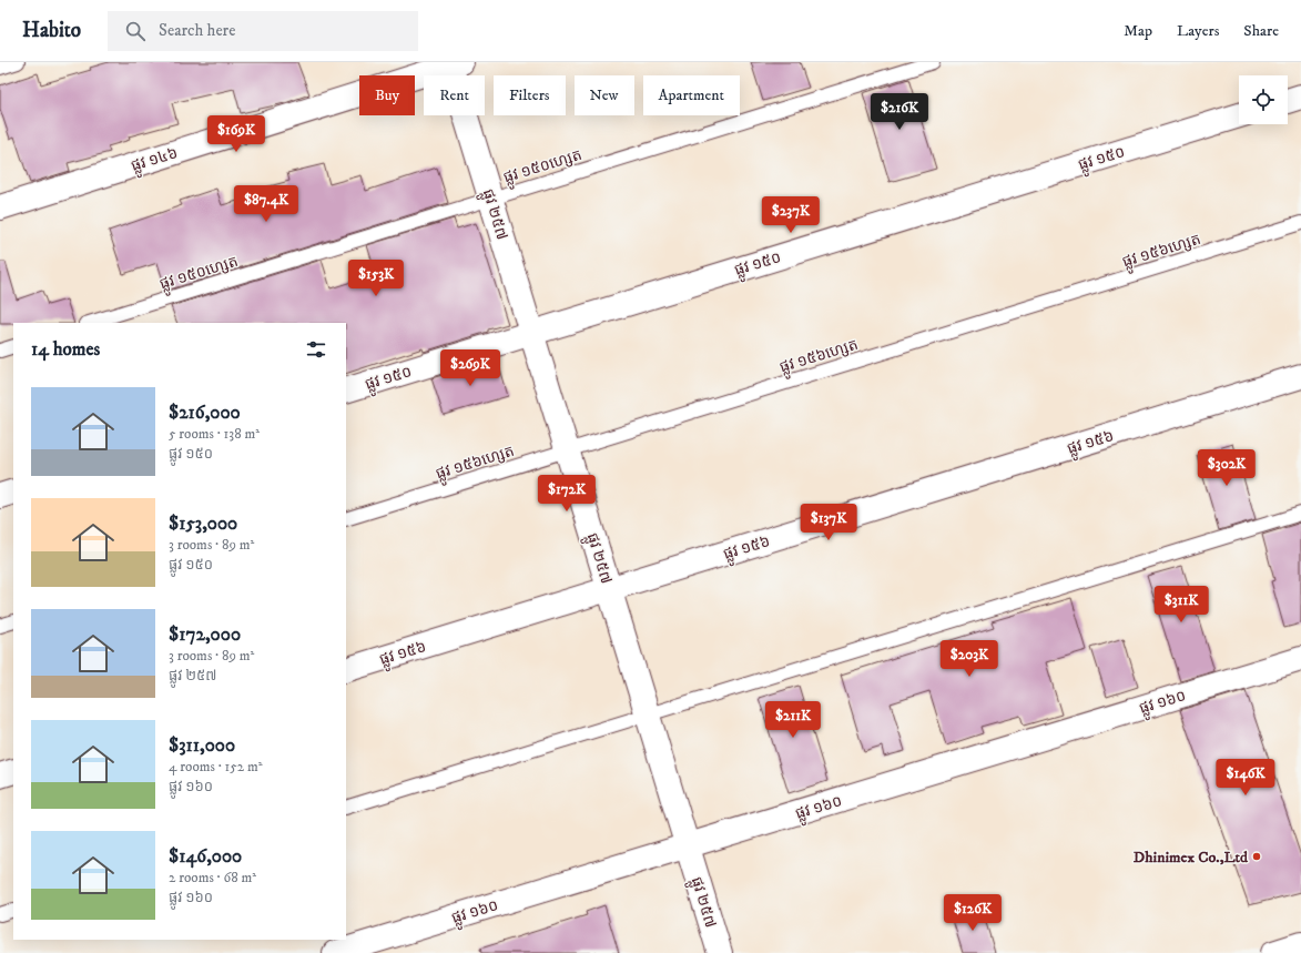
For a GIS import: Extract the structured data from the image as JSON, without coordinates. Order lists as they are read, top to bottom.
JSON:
{
  "streets": {
    "street": [
      "ផ្លូវ ១៥០",
      "ផ្លូវ ១៤៦",
      "ផ្លូវ ២៥៧",
      "ផ្លូវ ១៥៦",
      "ផ្លូវ ១៦០"
    ],
    "lane": ["ផ្លូវ ១៥០ហ្សេត", "ផ្លូវ ១៥៦ហ្សេត"]
  },
  "crossings": [
    ["ផ្លូវ ១៥០", "ផ្លូវ ២៥៧"],
    ["ផ្លូវ ១៤៦", "ផ្លូវ ២៥៧"],
    ["ផ្លូវ ១៥០ហ្សេត", "ផ្លូវ ២៥៧"],
    ["ផ្លូវ ២៥៧", "ផ្លូវ ១៥៦ហ្សេត"],
    ["ផ្លូវ ២៥៧", "ផ្លូវ ១៥៦"],
    ["ផ្លូវ ២៥៧", "ផ្លូវ ១៦០"]
  ],
  "places": ["Dhinimex Co.,Ltd"],
  "page": {
    "header": "Habito",
    "search": "Search here",
    "nav": ["Map", "Layers", "Share"],
    "chip": [
      "Buy",
      "Rent",
      "Filters",
      "New",
      "Apartment"
    ],
    "price": [
      "$216K",
      "$169K",
      "$87.4K",
      "$237K",
      "$153K",
      "$269K",
      "$302K",
      "$172K",
      "$137K",
      "$311K",
      "$203K",
      "$211K",
      "$146K",
      "$126K"
    ],
    "heading": "14 homes",
    "list": [
      {
        "name": "$216,000",
        "note": "5 rooms · 138 m² · ផ្លូវ ១៥០"
      },
      {
        "name": "$153,000",
        "note": "3 rooms · 89 m² · ផ្លូវ ១៥០"
      },
      {
        "name": "$172,000",
        "note": "3 rooms · 89 m² · ផ្លូវ ២៥៧"
      },
      {
        "name": "$311,000",
        "note": "4 rooms · 152 m² · ផ្លូវ ១៦០"
      },
      {
        "name": "$146,000",
        "note": "2 rooms · 68 m² · ផ្លូវ ១៦០"
      }
    ]
  }
}
